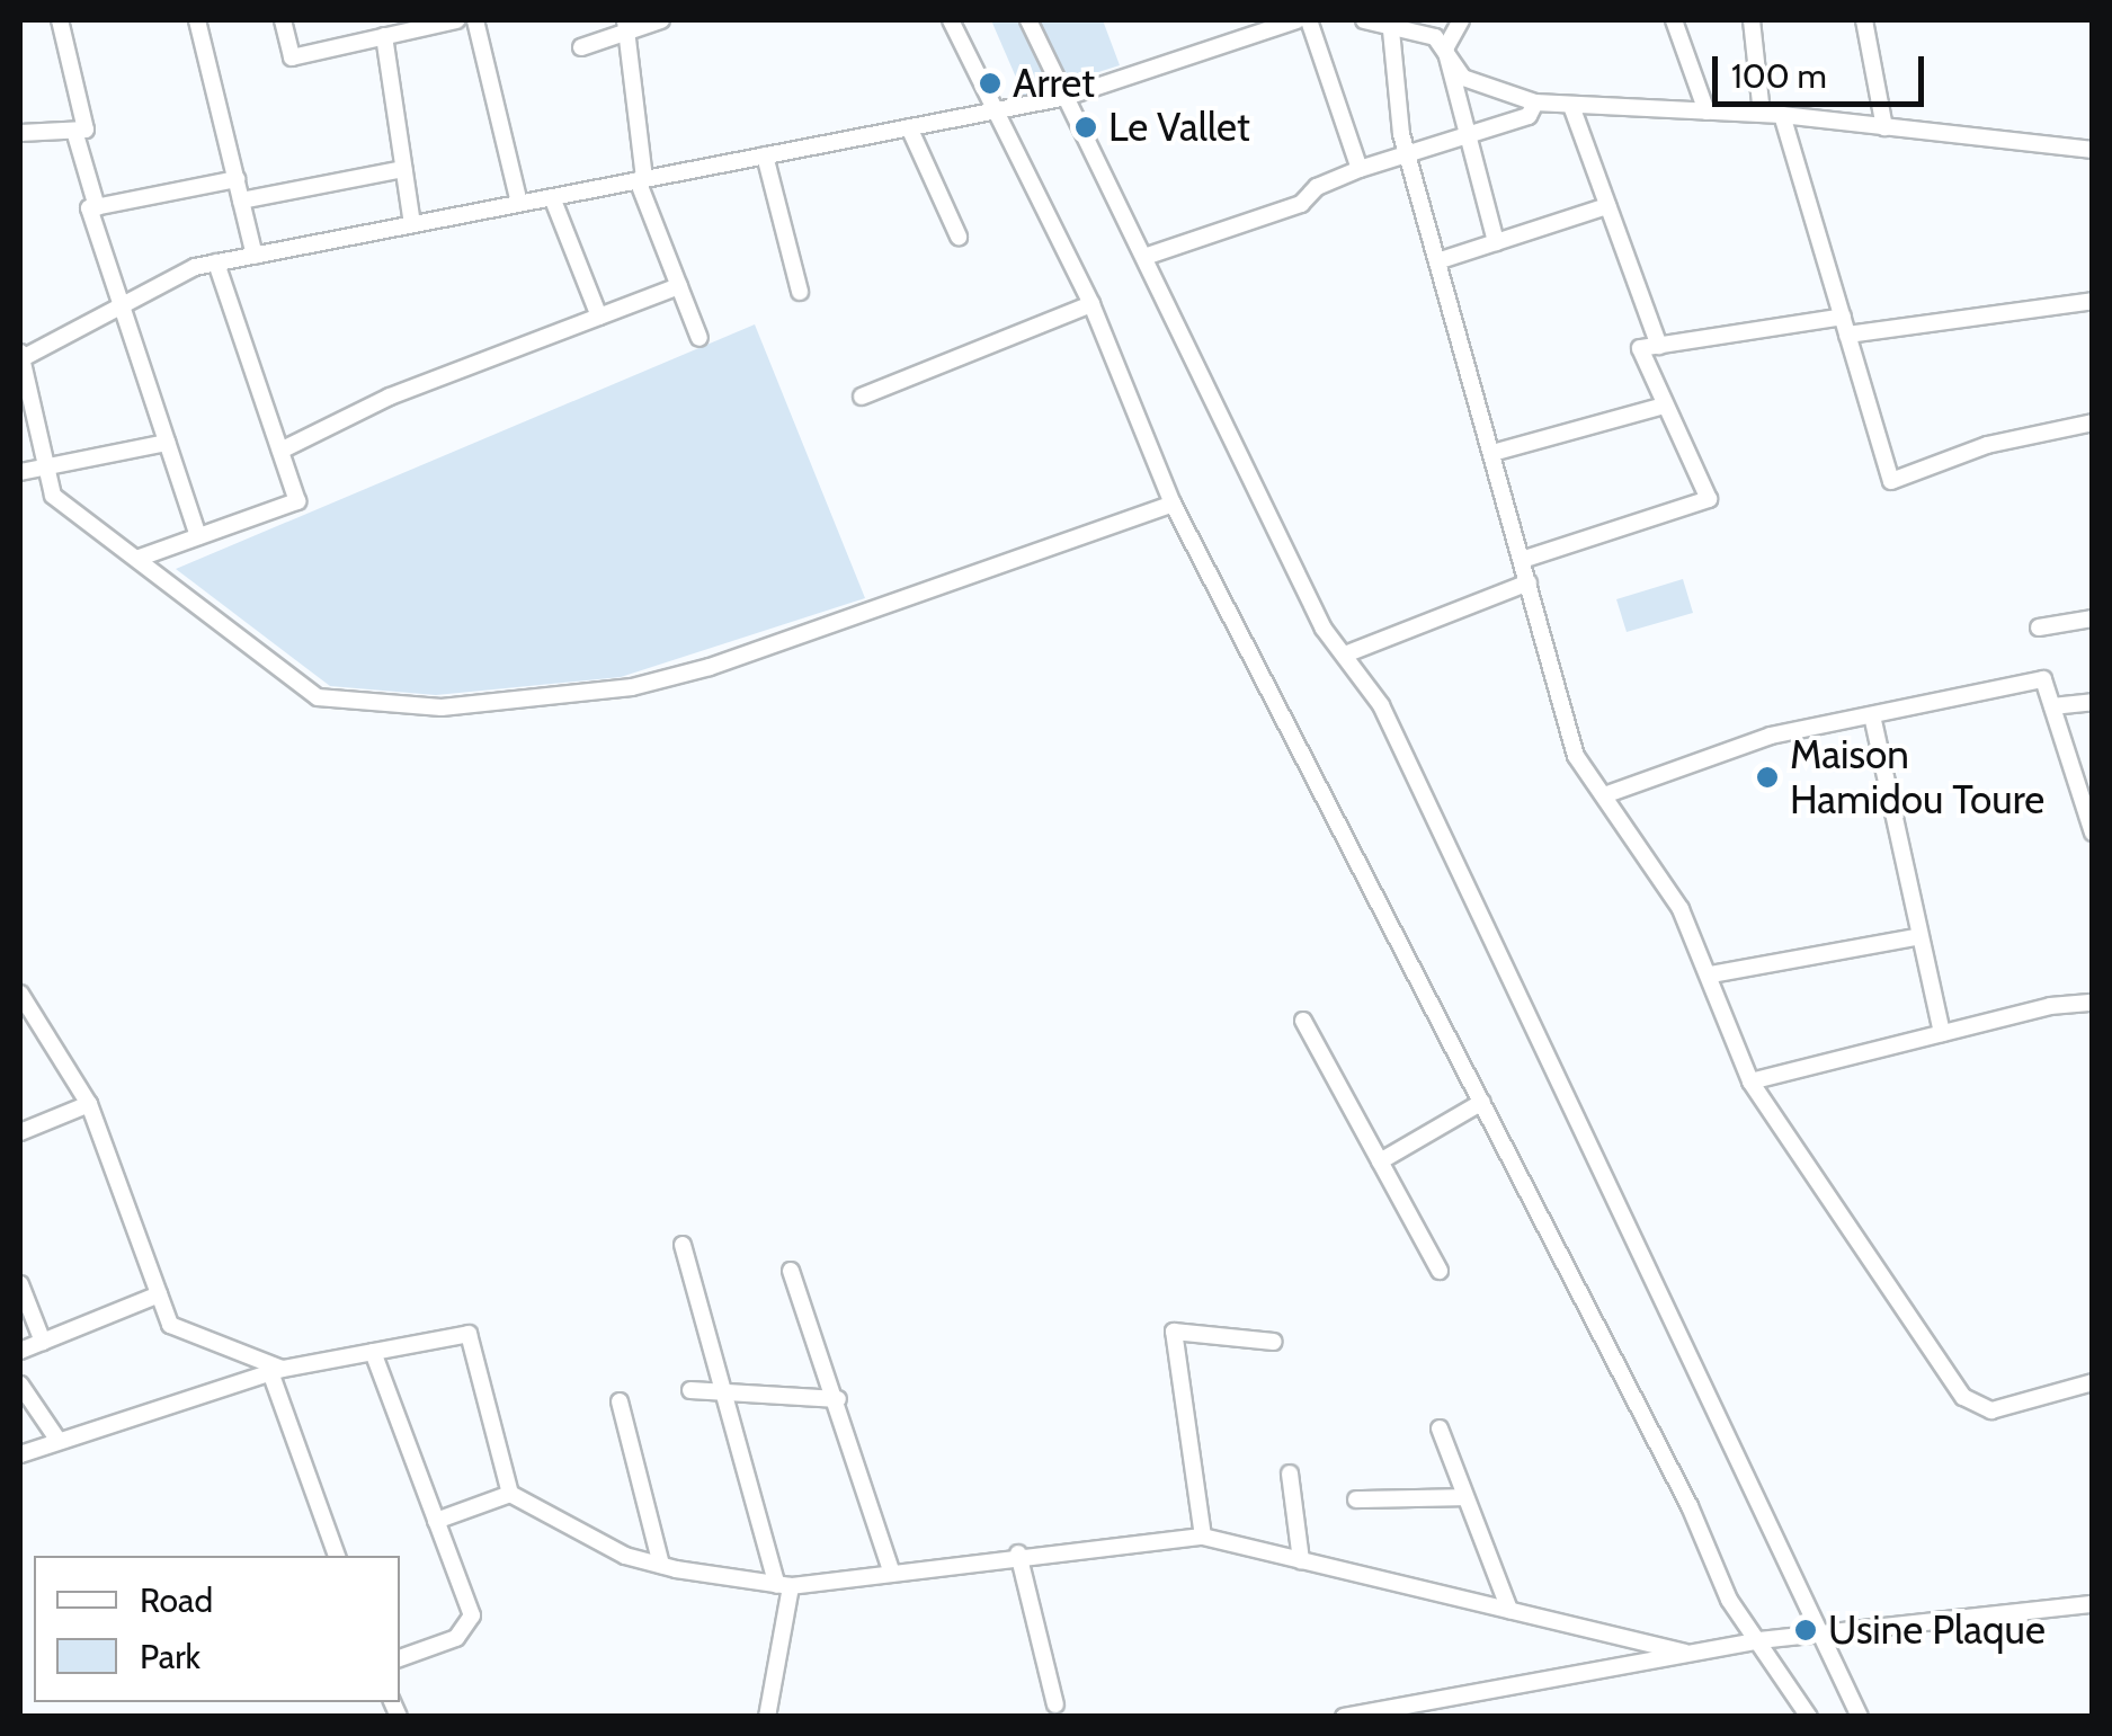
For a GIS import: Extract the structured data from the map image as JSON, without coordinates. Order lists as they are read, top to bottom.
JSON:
{
  "places": [
    "Arret",
    "Le Vallet",
    "Maison Hamidou Toure",
    "Usine Plaque"
  ],
  "legend": ["Road", "Park"],
  "scale_bar": "100 m"
}
